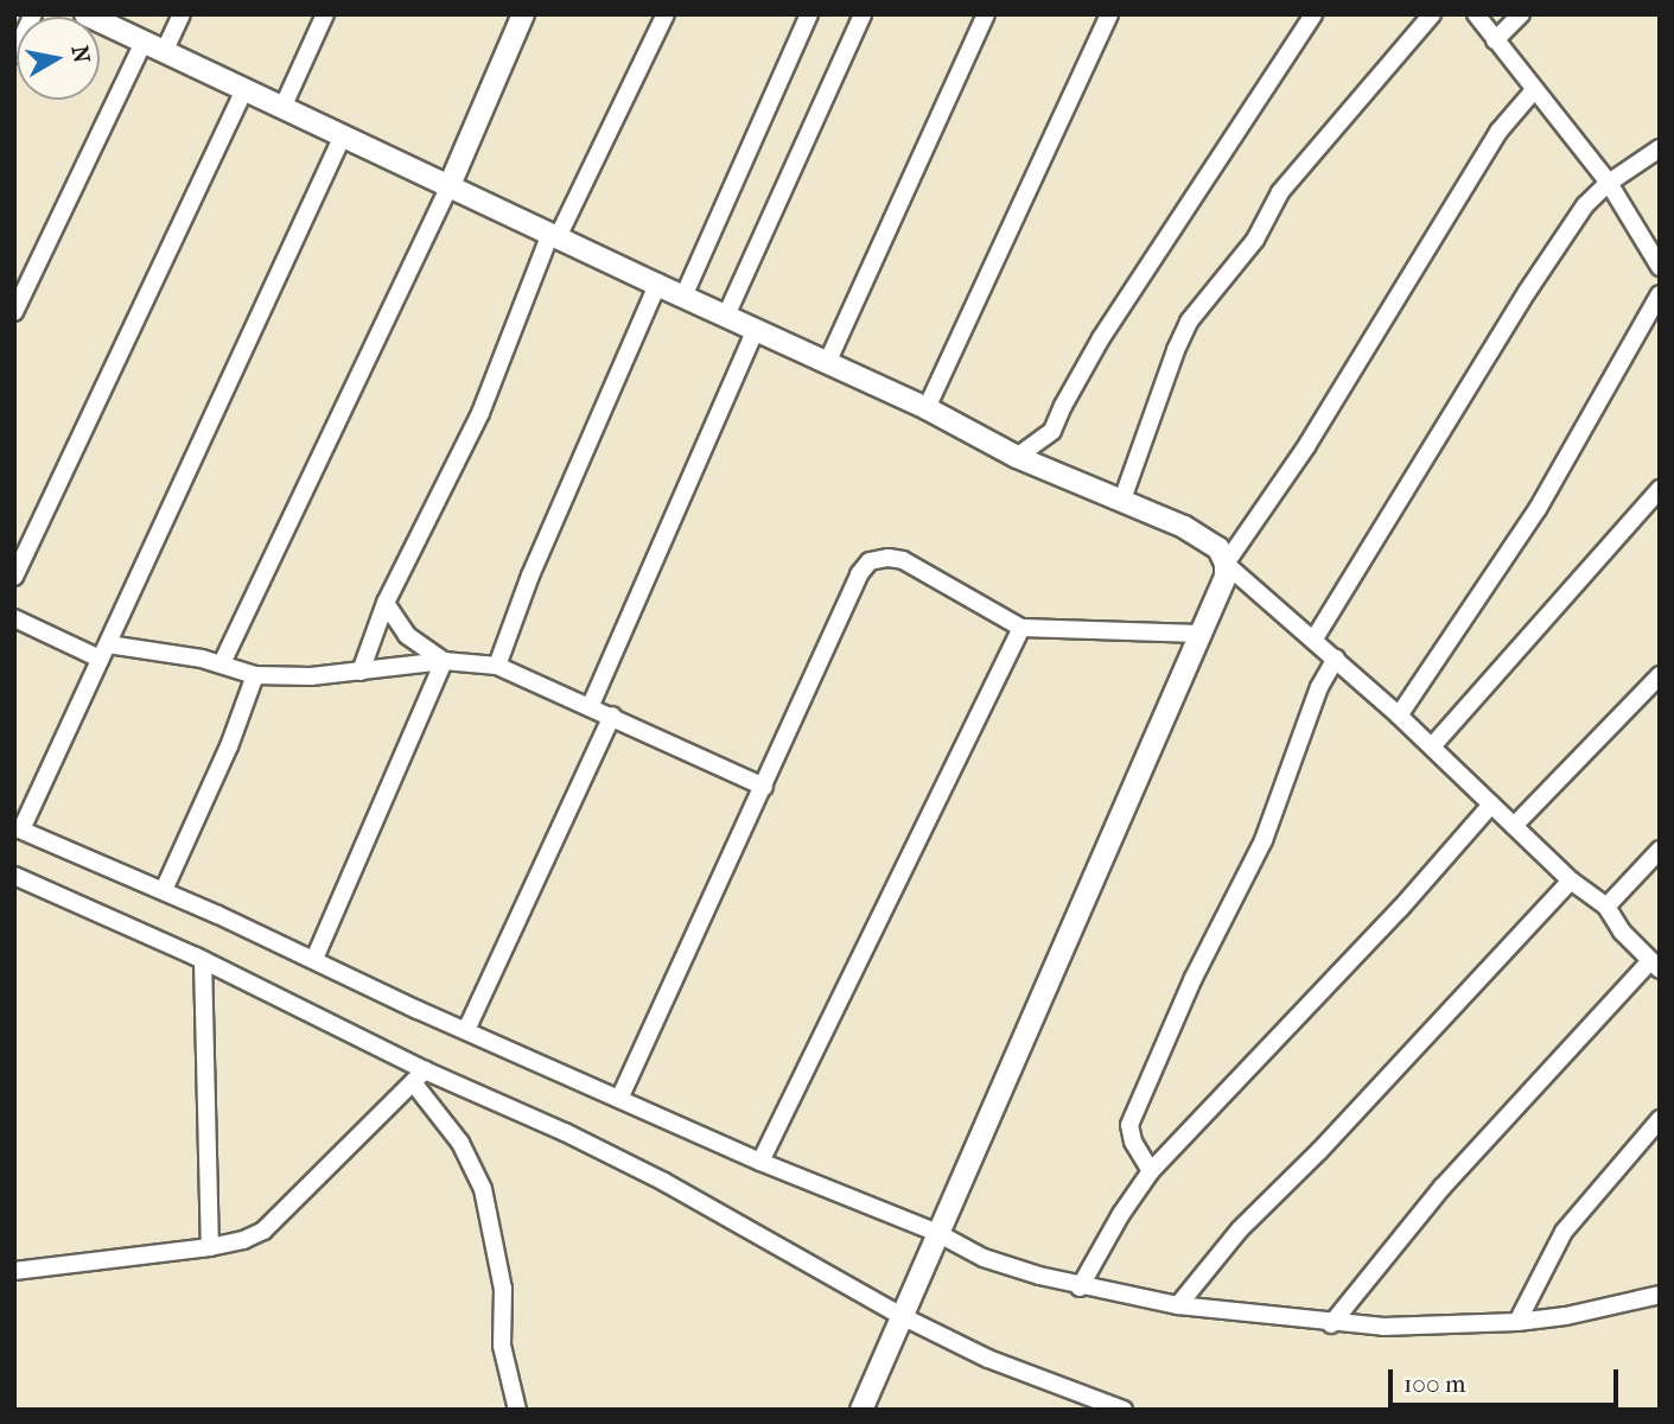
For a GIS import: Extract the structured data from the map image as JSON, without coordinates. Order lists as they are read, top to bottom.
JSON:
{
  "scale_bar": "100 m",
  "north": "right"
}
